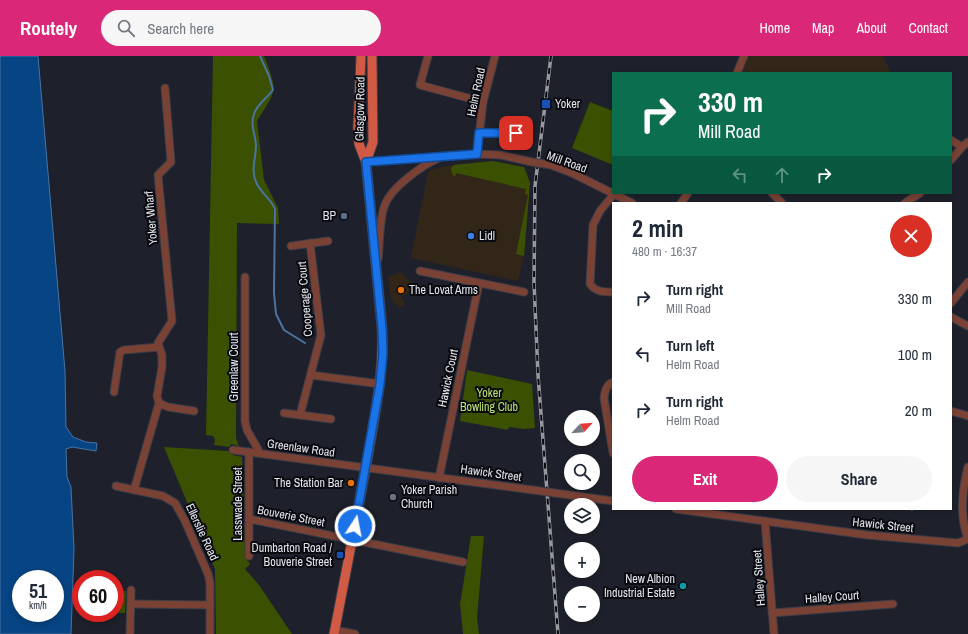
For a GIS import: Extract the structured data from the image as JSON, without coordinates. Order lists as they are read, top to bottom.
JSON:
{
  "streets": {
    "main road": ["Glasgow Road"],
    "street": [
      "Helm Road",
      "Mill Road",
      "Yoker Wharf",
      "Cooperage Court",
      "Greenlaw Court",
      "Hawick Court",
      "Greenlaw Road",
      "Hawick Street",
      "Lasswade Street",
      "Bouverie Street",
      "Ellerslie Road",
      "Halley Street",
      "Halley Court"
    ]
  },
  "crossings": [
    ["Helm Road", "Mill Road"],
    ["Glasgow Road", "Mill Road"],
    ["Greenlaw Court", "Greenlaw Road"],
    ["Hawick Court", "Hawick Street"],
    ["Greenlaw Road", "Hawick Street"],
    ["Greenlaw Road", "Lasswade Street"],
    ["Hawick Street", "Halley Street"],
    ["Lasswade Street", "Bouverie Street"],
    ["Halley Street", "Halley Court"]
  ],
  "parks": ["Yoker Bowling Club"],
  "places": {
    "transit": ["Yoker", "Dumbarton Road / Bouverie Street"],
    "other": [
      "BP",
      "Lidl",
      "The Lovat Arms",
      "The Station Bar",
      "Yoker Parish Church",
      "New Albion Industrial Estate"
    ]
  },
  "north": "top right",
  "page": {
    "header": "Routely",
    "search": "Search here",
    "nav": [
      "Home",
      "Map",
      "About",
      "Contact"
    ],
    "turn": ["330 m", "Mill Road"],
    "heading": ["2 min", "480 m · 16:37"],
    "list": [
      {
        "name": "Turn right",
        "note": "Mill Road",
        "value": "330 m"
      },
      {
        "name": "Turn left",
        "note": "Helm Road",
        "value": "100 m"
      },
      {
        "name": "Turn right",
        "note": "Helm Road",
        "value": "20 m"
      }
    ],
    "map_buttons": ["+", "−"],
    "buttons": ["Exit", "Share"],
    "speed": "51 km/h",
    "limit": "60"
  }
}
